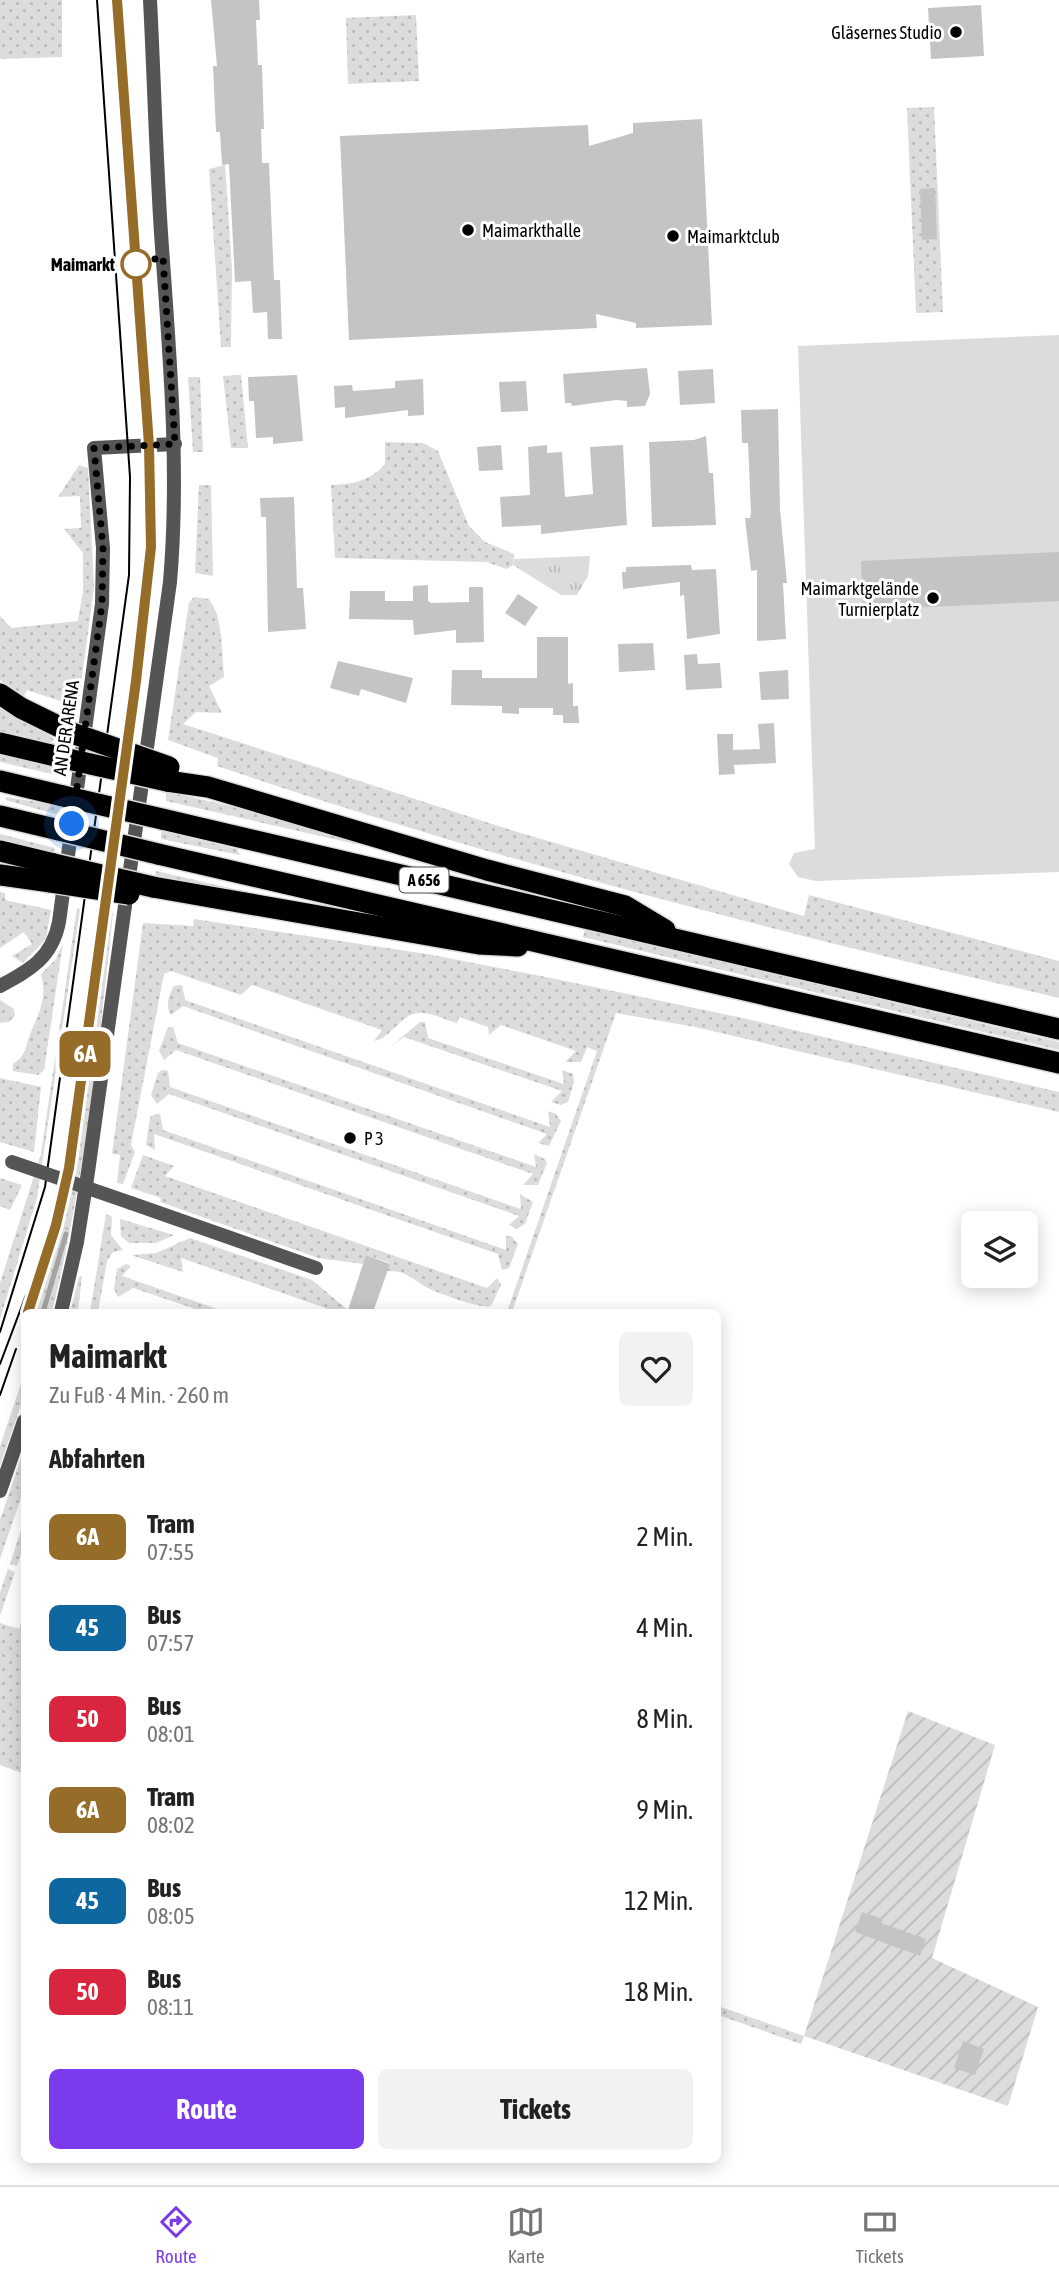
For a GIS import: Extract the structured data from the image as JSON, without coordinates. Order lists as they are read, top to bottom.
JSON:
{
  "streets": {
    "highway": ["A 656"],
    "street": ["AN DER ARENA"]
  },
  "places": [
    "Gläsernes Studio",
    "Maimarkthalle",
    "Maimarktclub",
    "Maimarkt",
    "Maimarktgelände Turnierplatz",
    "P 3"
  ],
  "lines": ["tram line 6A"],
  "page": {
    "on_map": "6A",
    "heading": [
      ["Maimarkt", "Zu Fuß · 4 Min. · 260 m"],
      "Abfahrten"
    ],
    "list": [
      {
        "mark": "6A",
        "name": "Tram",
        "note": "07:55",
        "value": "2 Min."
      },
      {
        "mark": "45",
        "name": "Bus",
        "note": "07:57",
        "value": "4 Min."
      },
      {
        "mark": "50",
        "name": "Bus",
        "note": "08:01",
        "value": "8 Min."
      },
      {
        "mark": "6A",
        "name": "Tram",
        "note": "08:02",
        "value": "9 Min."
      },
      {
        "mark": "45",
        "name": "Bus",
        "note": "08:05",
        "value": "12 Min."
      },
      {
        "mark": "50",
        "name": "Bus",
        "note": "08:11",
        "value": "18 Min."
      }
    ],
    "buttons": ["Route", "Tickets"],
    "tabs": ["Route", "Karte", "Tickets"]
  }
}
